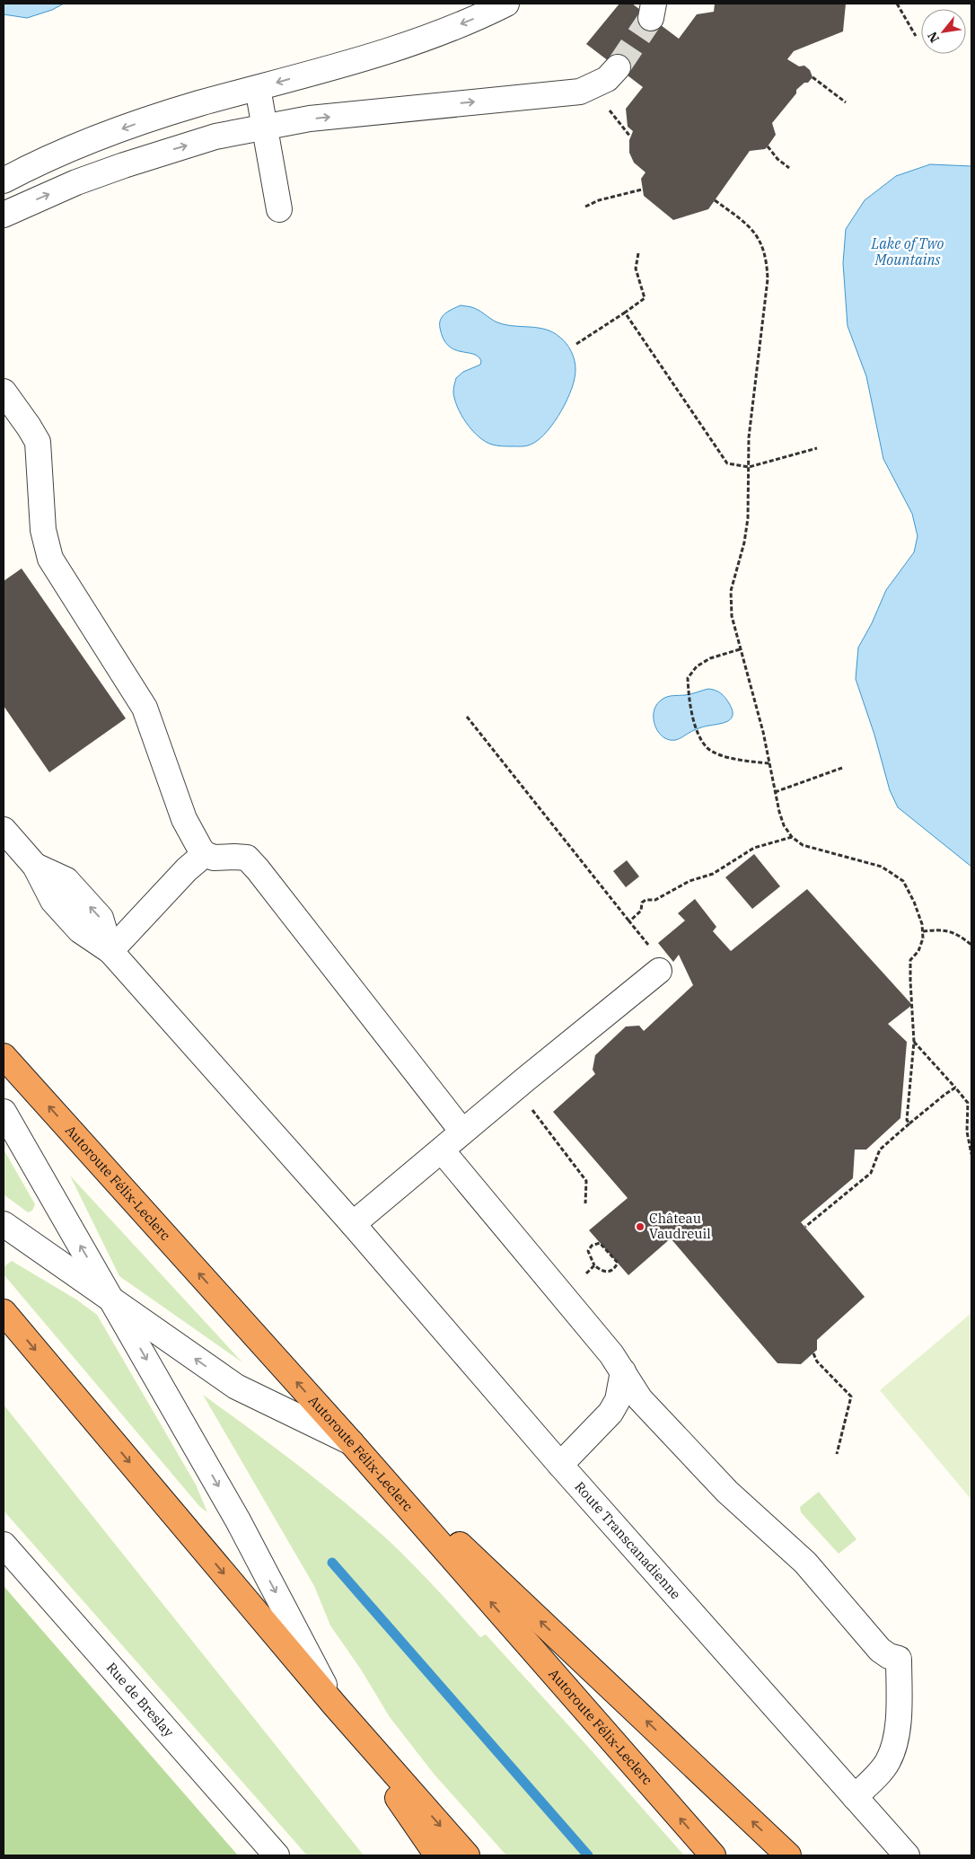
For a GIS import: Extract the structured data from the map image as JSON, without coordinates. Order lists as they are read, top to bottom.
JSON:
{
  "streets": {
    "highway": ["Autoroute Félix-Leclerc"],
    "street": ["Route Transcanadienne", "Rue de Breslay"]
  },
  "water": ["Lake of Two Mountains"],
  "places": ["Château Vaudreuil"],
  "north": "bottom left"
}
